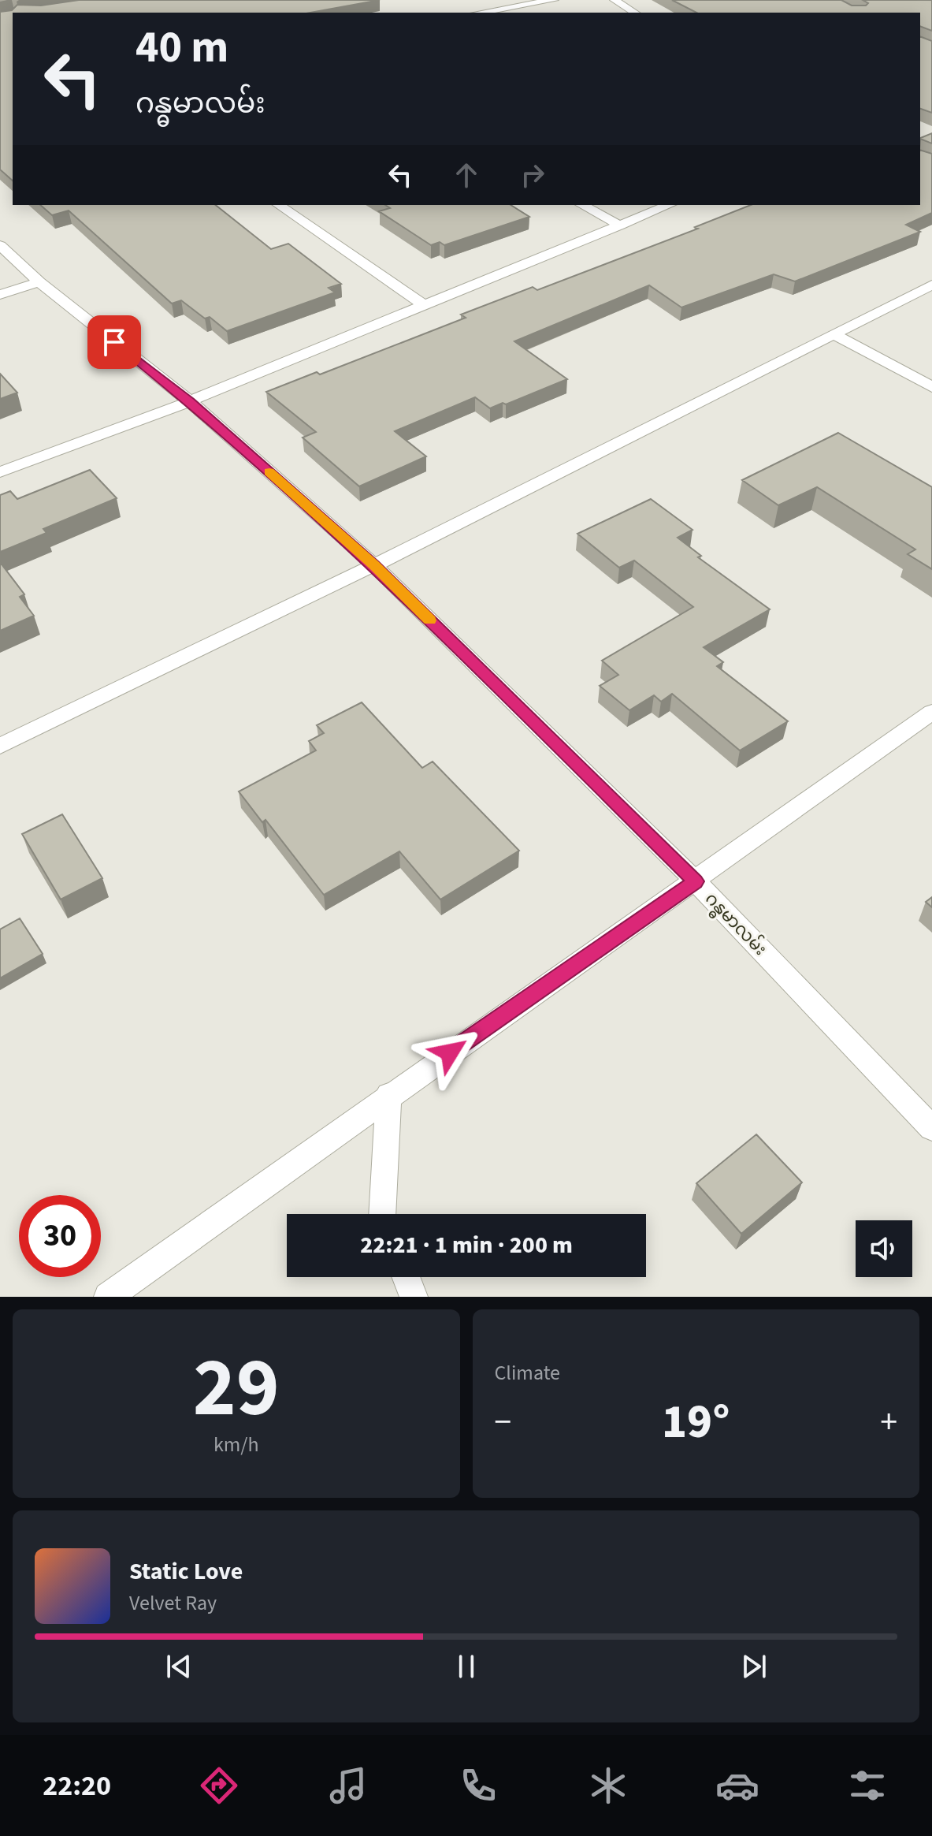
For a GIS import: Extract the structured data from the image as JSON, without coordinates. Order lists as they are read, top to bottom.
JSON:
{
  "streets": {
    "street": ["ဂန္ဓမာလမ်း"]
  },
  "page": {
    "turn": ["40 m", "ဂန္ဓမာလမ်း"],
    "limit": "30",
    "trip": "22:21 · 1 min · 200 m",
    "tile": [
      ["29", "km/h"],
      "Climate"
    ],
    "heat": ["−", "19°", "+"],
    "song": ["Static Love", "Velvet Ray"],
    "tabs": "22:20"
  }
}
